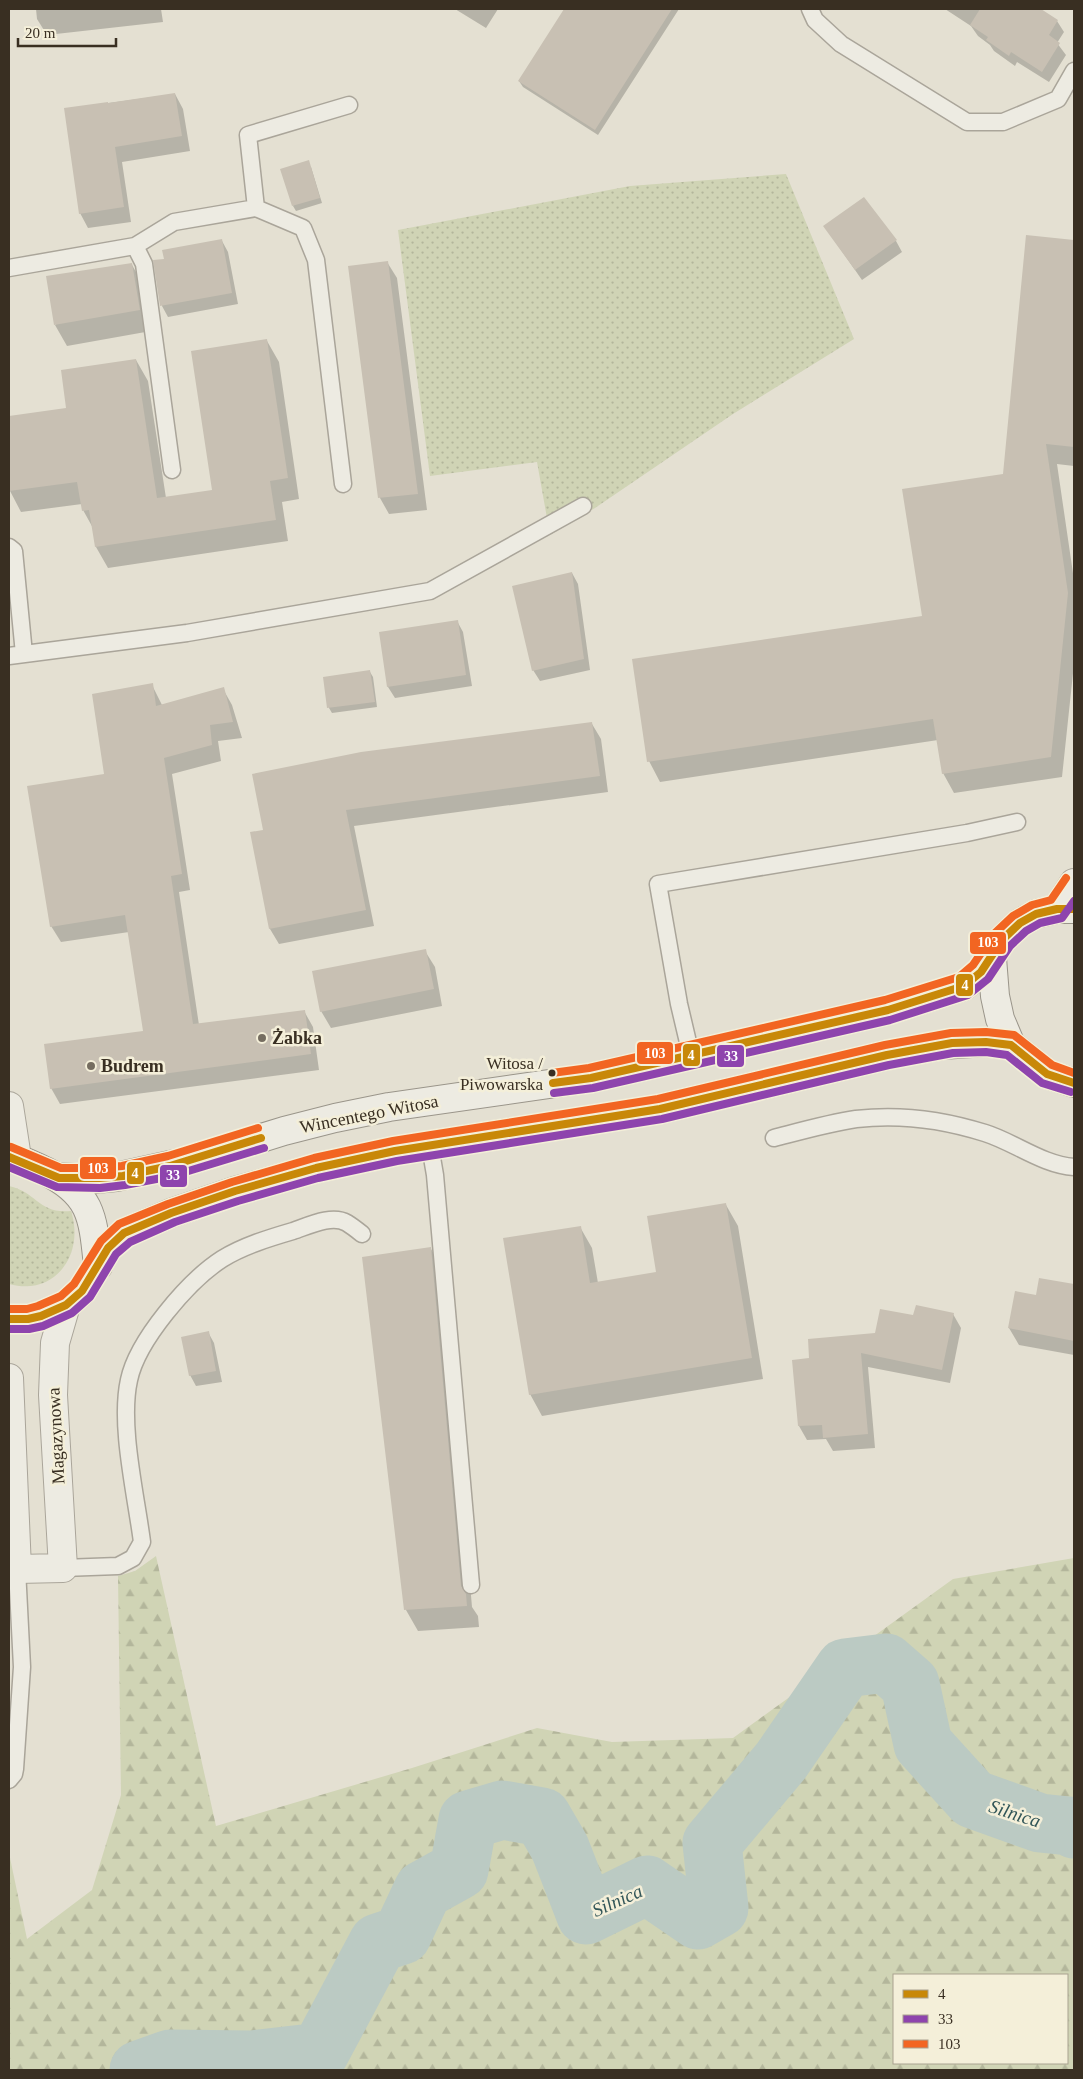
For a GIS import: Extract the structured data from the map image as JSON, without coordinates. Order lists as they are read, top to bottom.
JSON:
{
  "streets": {
    "main road": ["Wincentego Witosa", "Magazynowa"]
  },
  "water": ["Silnica"],
  "places": ["Żabka", "Budrem", "Witosa / Piwowarska"],
  "lines": ["transit line 103", "transit line 33", "transit line 4"],
  "legend": ["4", "33", "103"],
  "scale_bar": "20 m"
}
